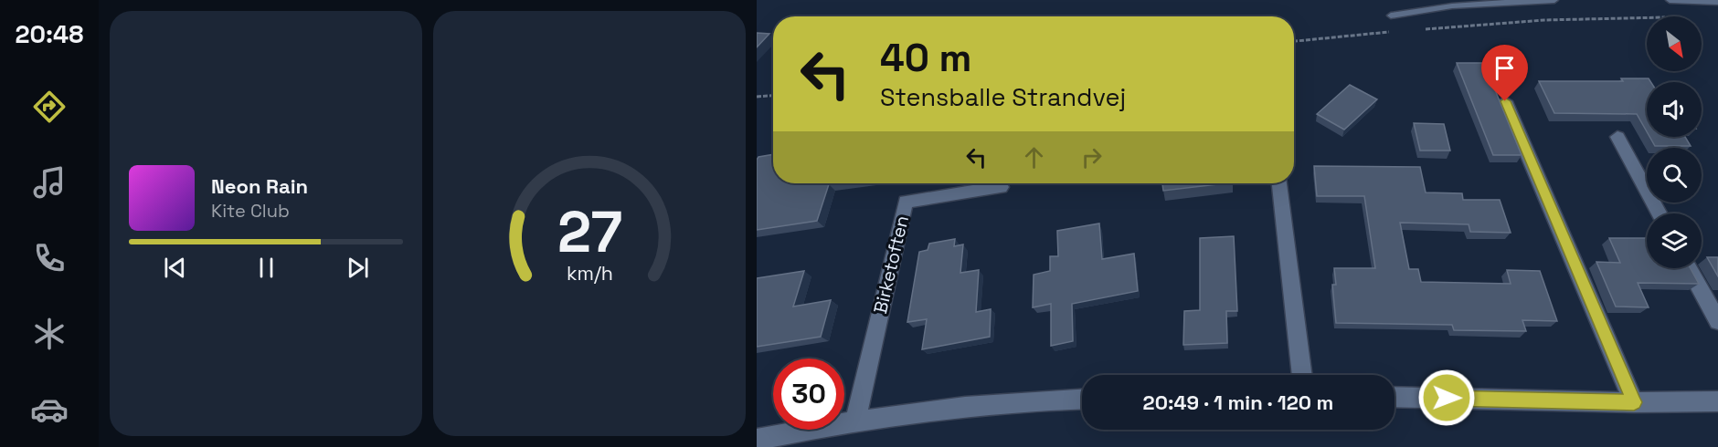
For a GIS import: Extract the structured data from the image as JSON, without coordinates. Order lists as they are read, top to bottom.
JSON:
{
  "streets": {
    "street": ["Birketoften"]
  },
  "north": "bottom right",
  "page": {
    "tabs": "20:48",
    "turn": ["40 m", "Stensballe Strandvej"],
    "song": ["Neon Rain", "Kite Club"],
    "limit": "30",
    "trip": "20:49 · 1 min · 120 m",
    "gauge": ["27", "km/h"]
  }
}
